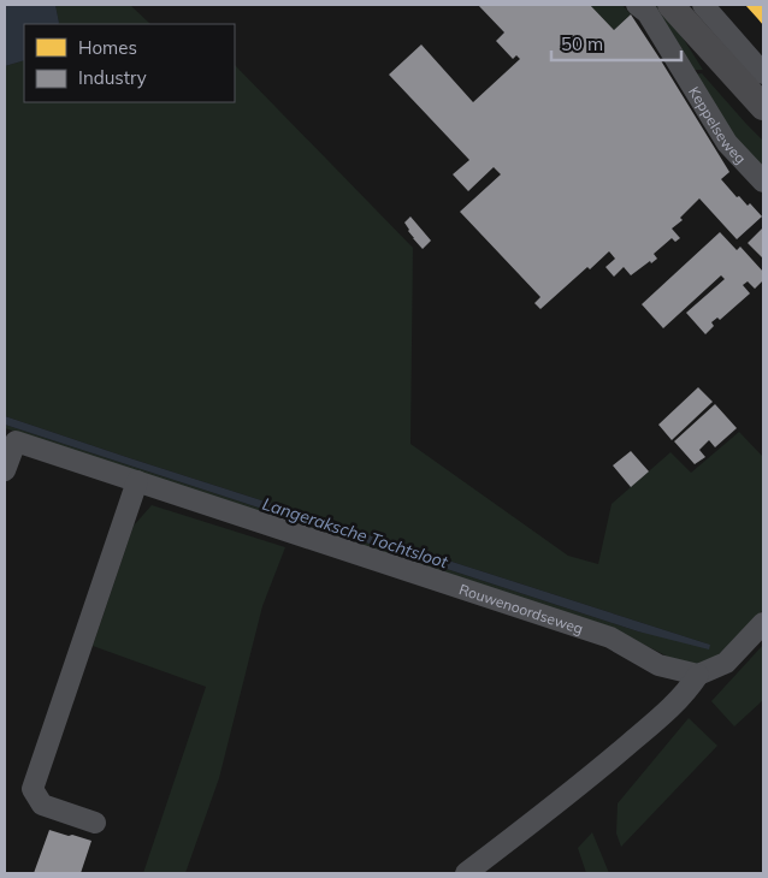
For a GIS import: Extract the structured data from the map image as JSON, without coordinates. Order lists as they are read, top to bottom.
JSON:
{
  "streets": {
    "street": ["Keppelseweg", "Rouwenoordseweg"]
  },
  "water": ["Langeraksche Tochtsloot"],
  "legend": ["Homes", "Industry"],
  "scale_bar": "50 m"
}
